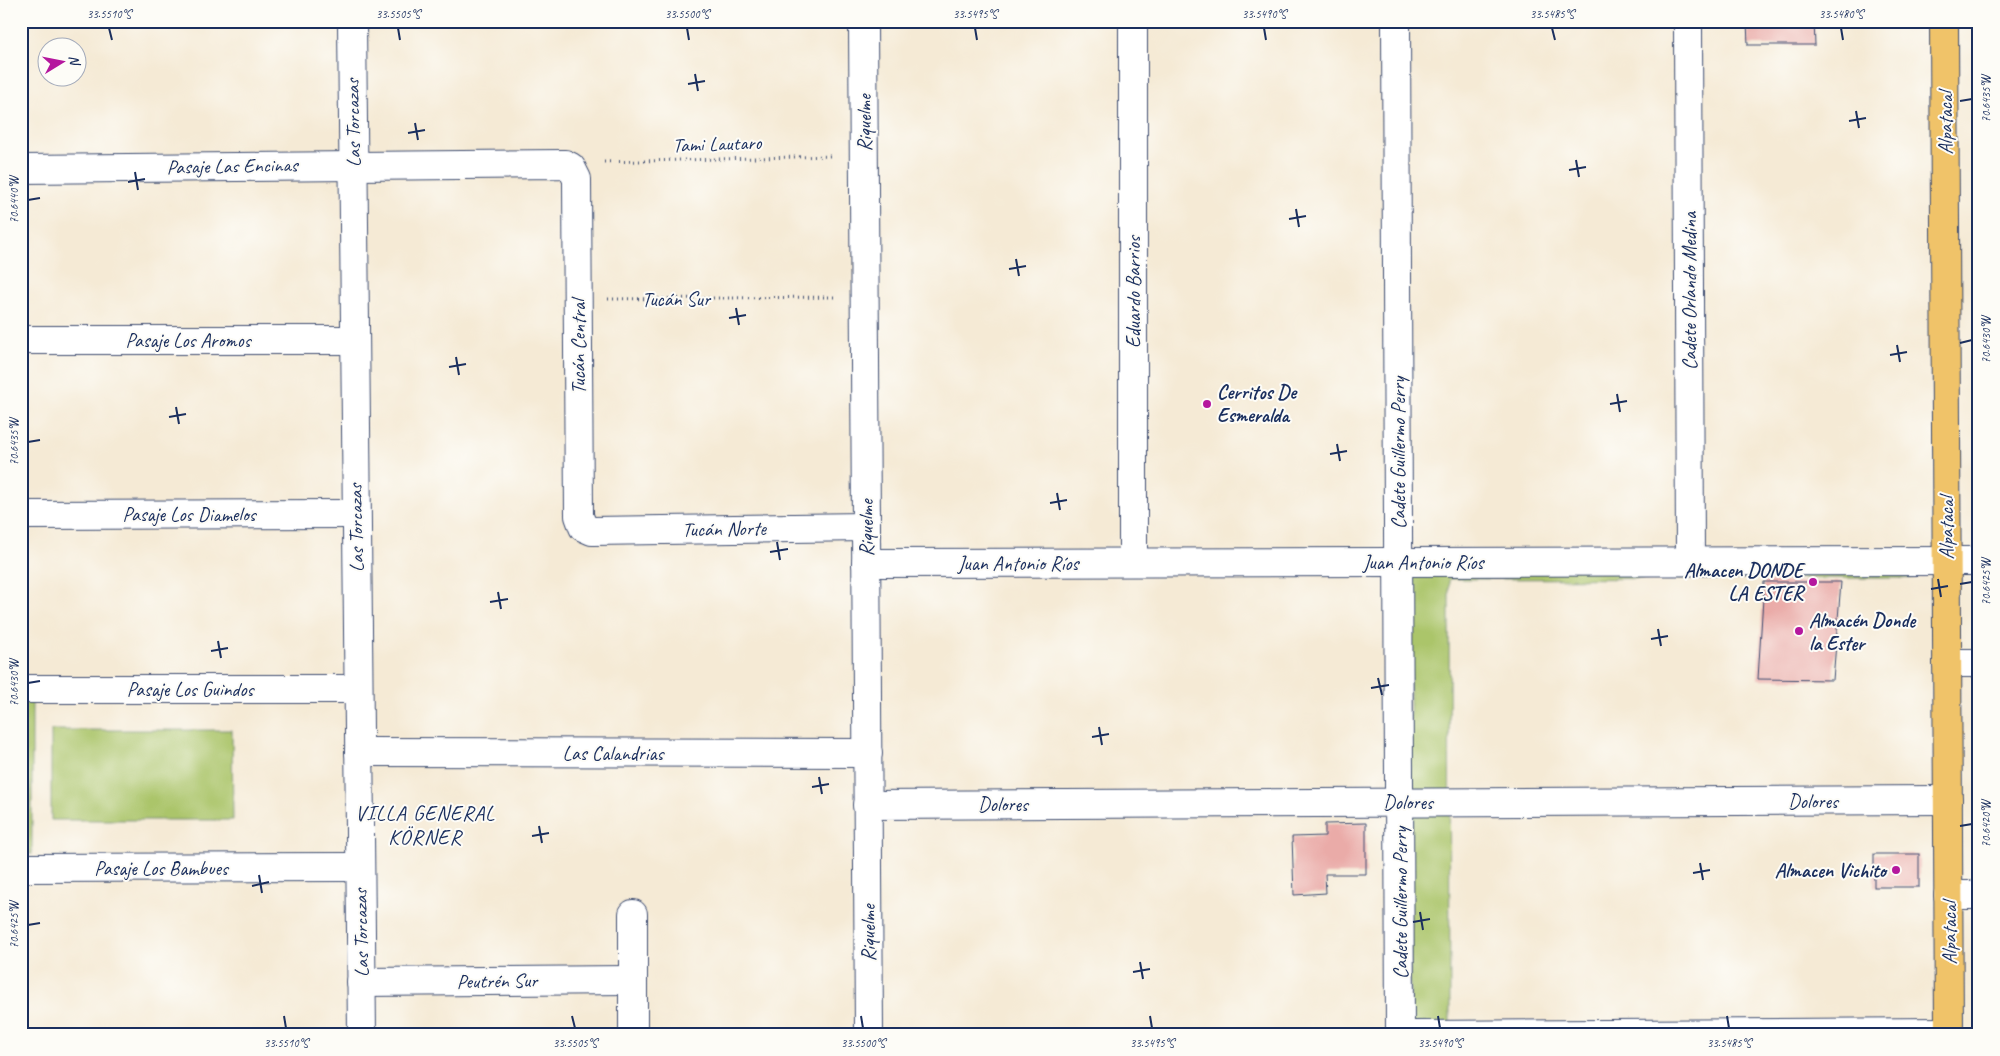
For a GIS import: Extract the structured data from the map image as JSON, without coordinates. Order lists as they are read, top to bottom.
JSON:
{
  "streets": {
    "main road": ["Alpatacal"],
    "street": [
      "Las Torcazas",
      "Riquelme",
      "Pasaje Las Encinas",
      "Cadete Orlando Medina",
      "Eduardo Barrios",
      "Pasaje Los Aromos",
      "Tucán Central",
      "Cadete Guillermo Perry",
      "Pasaje Los Diamelos",
      "Tucán Norte",
      "Juan Antonio Ríos",
      "Pasaje Los Guindos",
      "Las Calandrias",
      "Dolores",
      "Pasaje Los Bambues",
      "Peutrén Sur"
    ],
    "path": ["Tami Lautaro", "Tucán Sur"]
  },
  "crossings": [
    ["Las Torcazas", "Pasaje Las Encinas"],
    ["Las Torcazas", "Pasaje Los Aromos"],
    ["Las Torcazas", "Pasaje Los Diamelos"],
    ["Las Torcazas", "Pasaje Los Guindos"],
    ["Las Torcazas", "Las Calandrias"],
    ["Las Torcazas", "Pasaje Los Bambues"],
    ["Las Torcazas", "Peutrén Sur"],
    ["Riquelme", "Tami Lautaro"],
    ["Riquelme", "Tucán Sur"],
    ["Riquelme", "Tucán Norte"],
    ["Riquelme", "Juan Antonio Ríos"],
    ["Riquelme", "Las Calandrias"],
    ["Riquelme", "Dolores"],
    ["Alpatacal", "Juan Antonio Ríos"],
    ["Alpatacal", "Dolores"],
    ["Tami Lautaro", "Tucán Central"],
    ["Cadete Orlando Medina", "Juan Antonio Ríos"],
    ["Eduardo Barrios", "Juan Antonio Ríos"],
    ["Tucán Sur", "Tucán Central"],
    ["Tucán Central", "Tucán Norte"],
    ["Cadete Guillermo Perry", "Juan Antonio Ríos"],
    ["Cadete Guillermo Perry", "Dolores"]
  ],
  "districts": ["VILLA GENERAL KÖRNER"],
  "places": [
    "Cerritos De Esmeralda",
    "Almacen DONDE LA ESTER",
    "Almacén Donde la Ester",
    "Almacen Vichito"
  ],
  "north": "right",
  "coordinates": [
    "33.5510°S",
    "33.5505°S",
    "33.5500°S",
    "33.5495°S",
    "33.5490°S",
    "33.5485°S",
    "33.5480°S",
    "70.6435°W",
    "70.6440°W",
    "70.6430°W",
    "70.6425°W",
    "70.6420°W"
  ]
}
